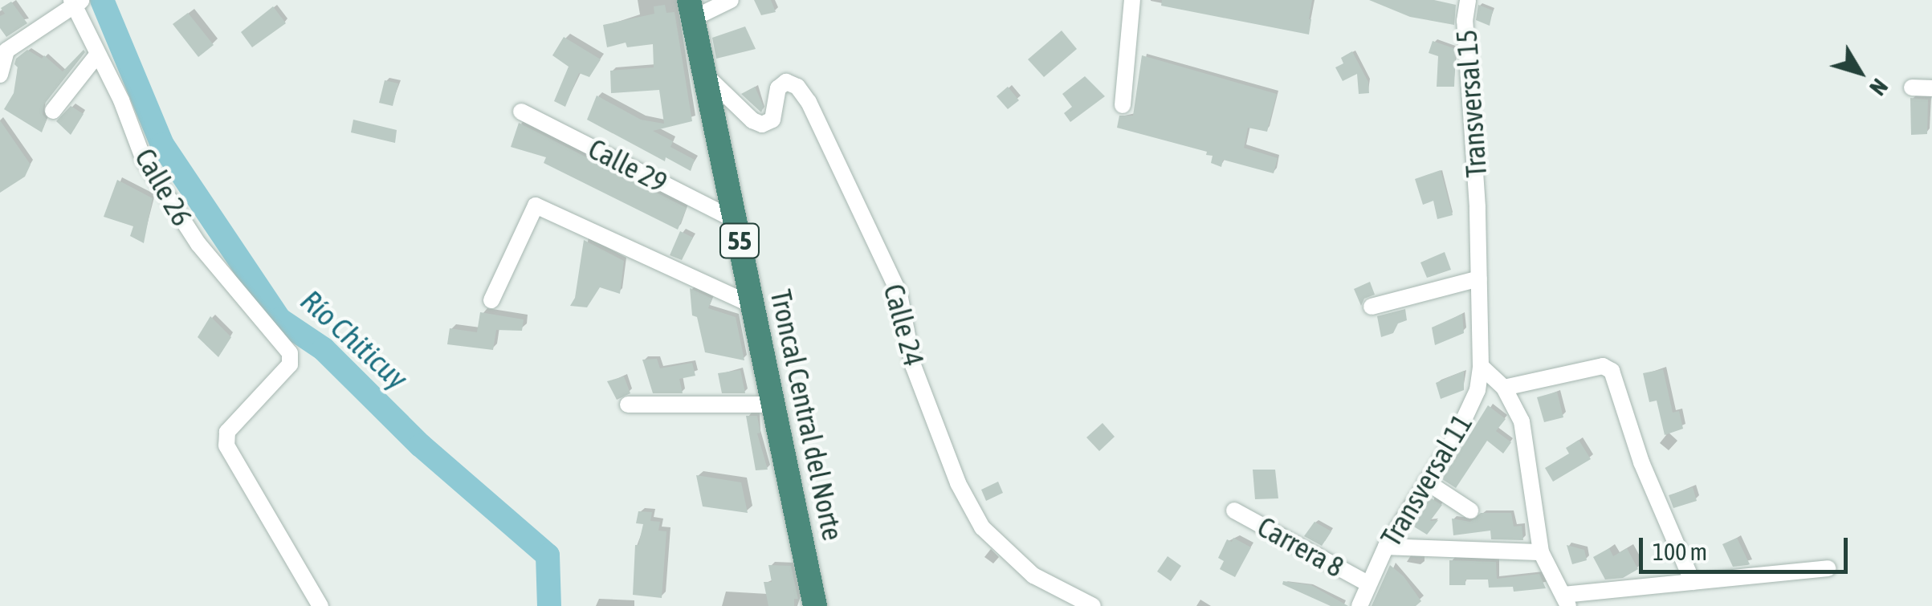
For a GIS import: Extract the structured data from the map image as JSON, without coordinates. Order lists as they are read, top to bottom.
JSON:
{
  "streets": {
    "highway": ["55", "Troncal Central del Norte"],
    "street": [
      "Transversal 15",
      "Calle 29",
      "Calle 26",
      "Calle 24",
      "Transversal 11",
      "Carrera 8"
    ]
  },
  "crossings": [
    ["Transversal 15", "Transversal 11"],
    ["Calle 29", "Troncal Central del Norte"],
    ["Calle 24", "Troncal Central del Norte"],
    ["Transversal 11", "Carrera 8"]
  ],
  "water": ["Río Chiticuy"],
  "scale_bar": "100 m",
  "north": "bottom right"
}
